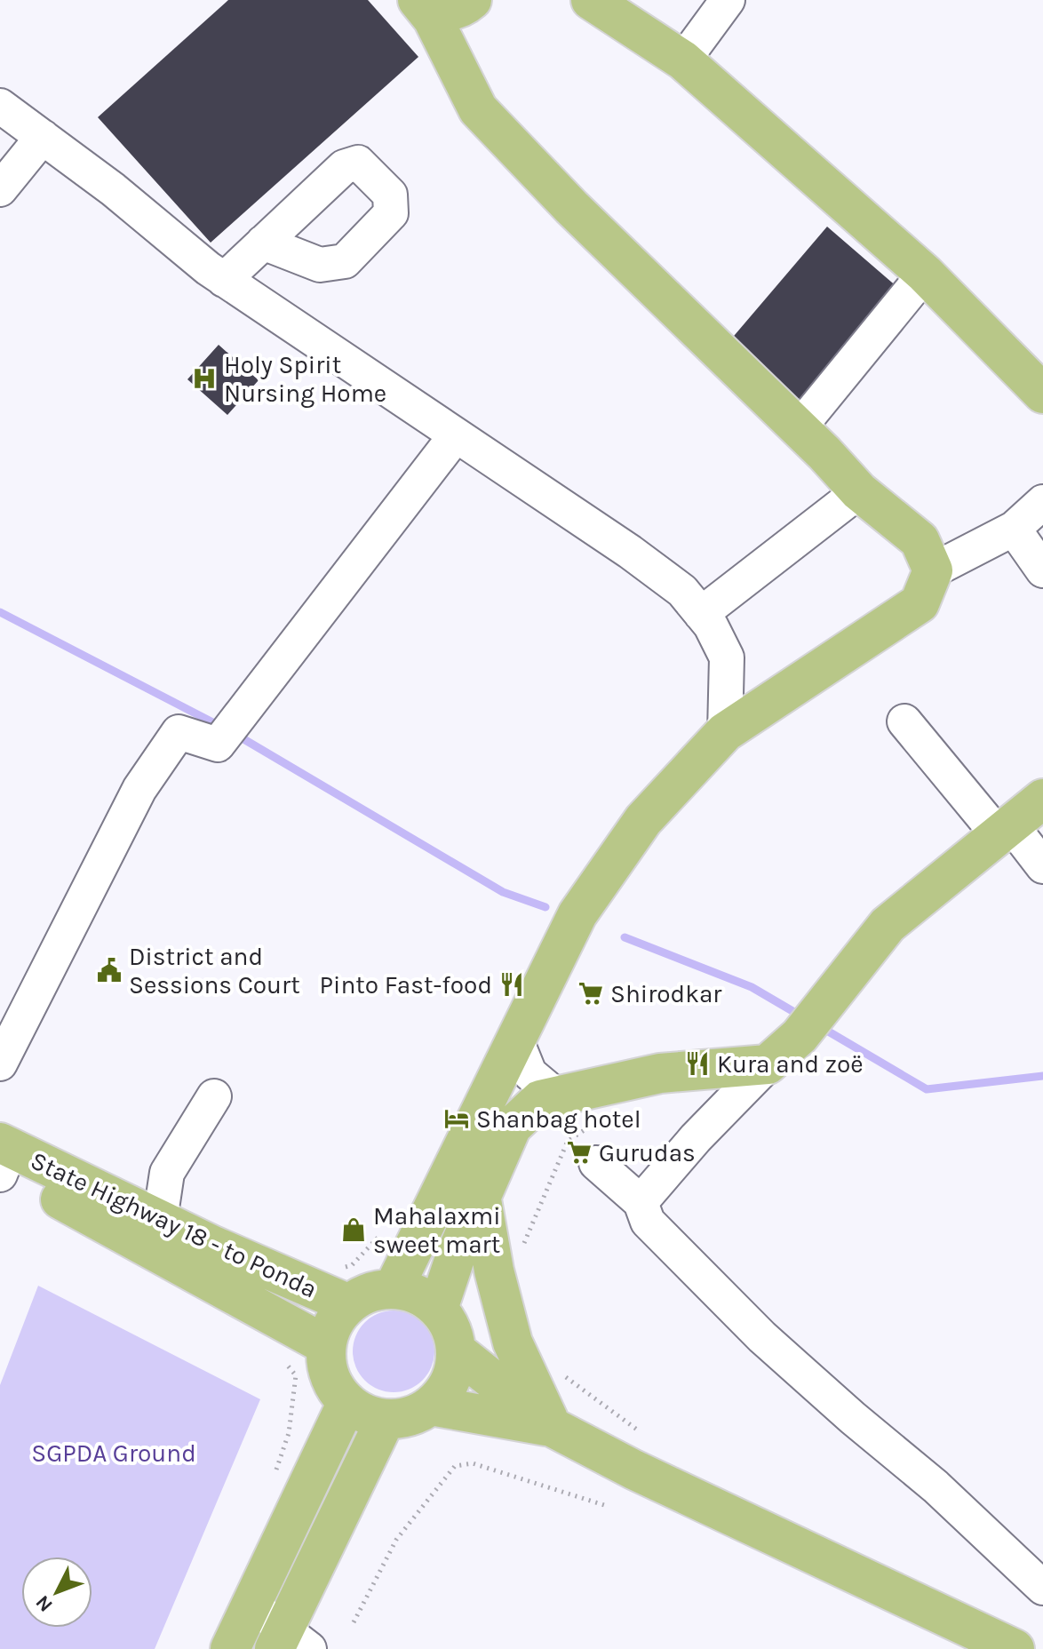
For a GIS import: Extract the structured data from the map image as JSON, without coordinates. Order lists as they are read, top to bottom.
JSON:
{
  "streets": {
    "main road": ["State Highway 18 - to Ponda"]
  },
  "parks": ["SGPDA Ground"],
  "places": {
    "hospital": ["Holy Spirit Nursing Home"],
    "public building": ["District and Sessions Court"],
    "restaurant": ["Pinto Fast-food", "Kura and zoë"],
    "supermarket": ["Shirodkar", "Gurudas"],
    "hotel": ["Shanbag hotel"],
    "shop": ["Mahalaxmi sweet mart"]
  },
  "north": "bottom left"
}
